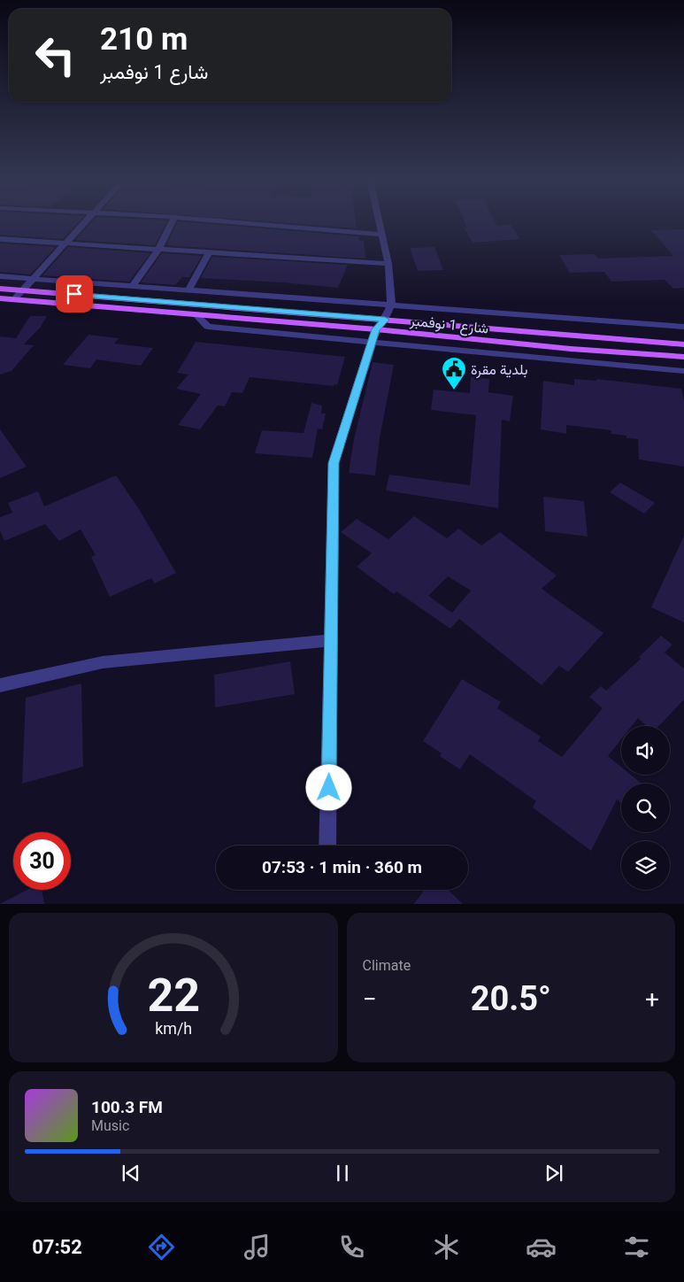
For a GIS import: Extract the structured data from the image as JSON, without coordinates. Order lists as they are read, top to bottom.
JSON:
{
  "streets": {
    "main road": ["شارع 1 نوفمبر"]
  },
  "places": {
    "public building": ["بلدية مقرة"]
  },
  "page": {
    "turn": ["210 m", "شارع 1 نوفمبر"],
    "limit": "30",
    "trip": "07:53 · 1 min · 360 m",
    "tile": "Climate",
    "heat": ["−", "20.5°", "+"],
    "song": ["100.3 FM", "Music"],
    "tabs": "07:52",
    "gauge": ["22", "km/h"]
  }
}
